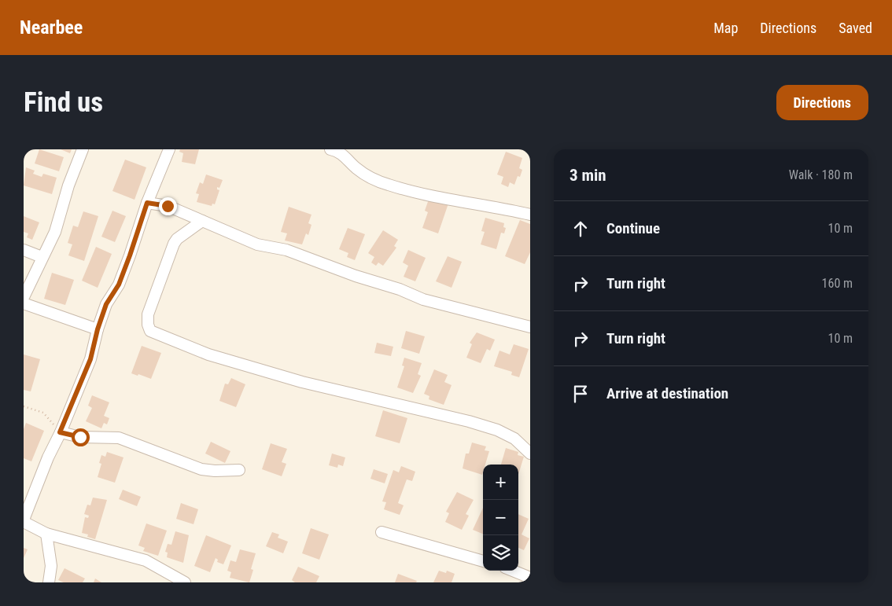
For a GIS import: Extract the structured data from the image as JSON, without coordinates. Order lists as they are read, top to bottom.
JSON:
{
  "page": {
    "header": "Nearbee",
    "nav": ["Map", "Directions", "Saved"],
    "buttons": "Directions",
    "title": "Find us",
    "heading": ["3 min", "Walk · 180 m"],
    "list": [
      ["Continue", "10 m"],
      ["Turn right", "160 m"],
      ["Turn right", "10 m"],
      "Arrive at destination"
    ],
    "map_buttons": ["+", "−"]
  }
}
